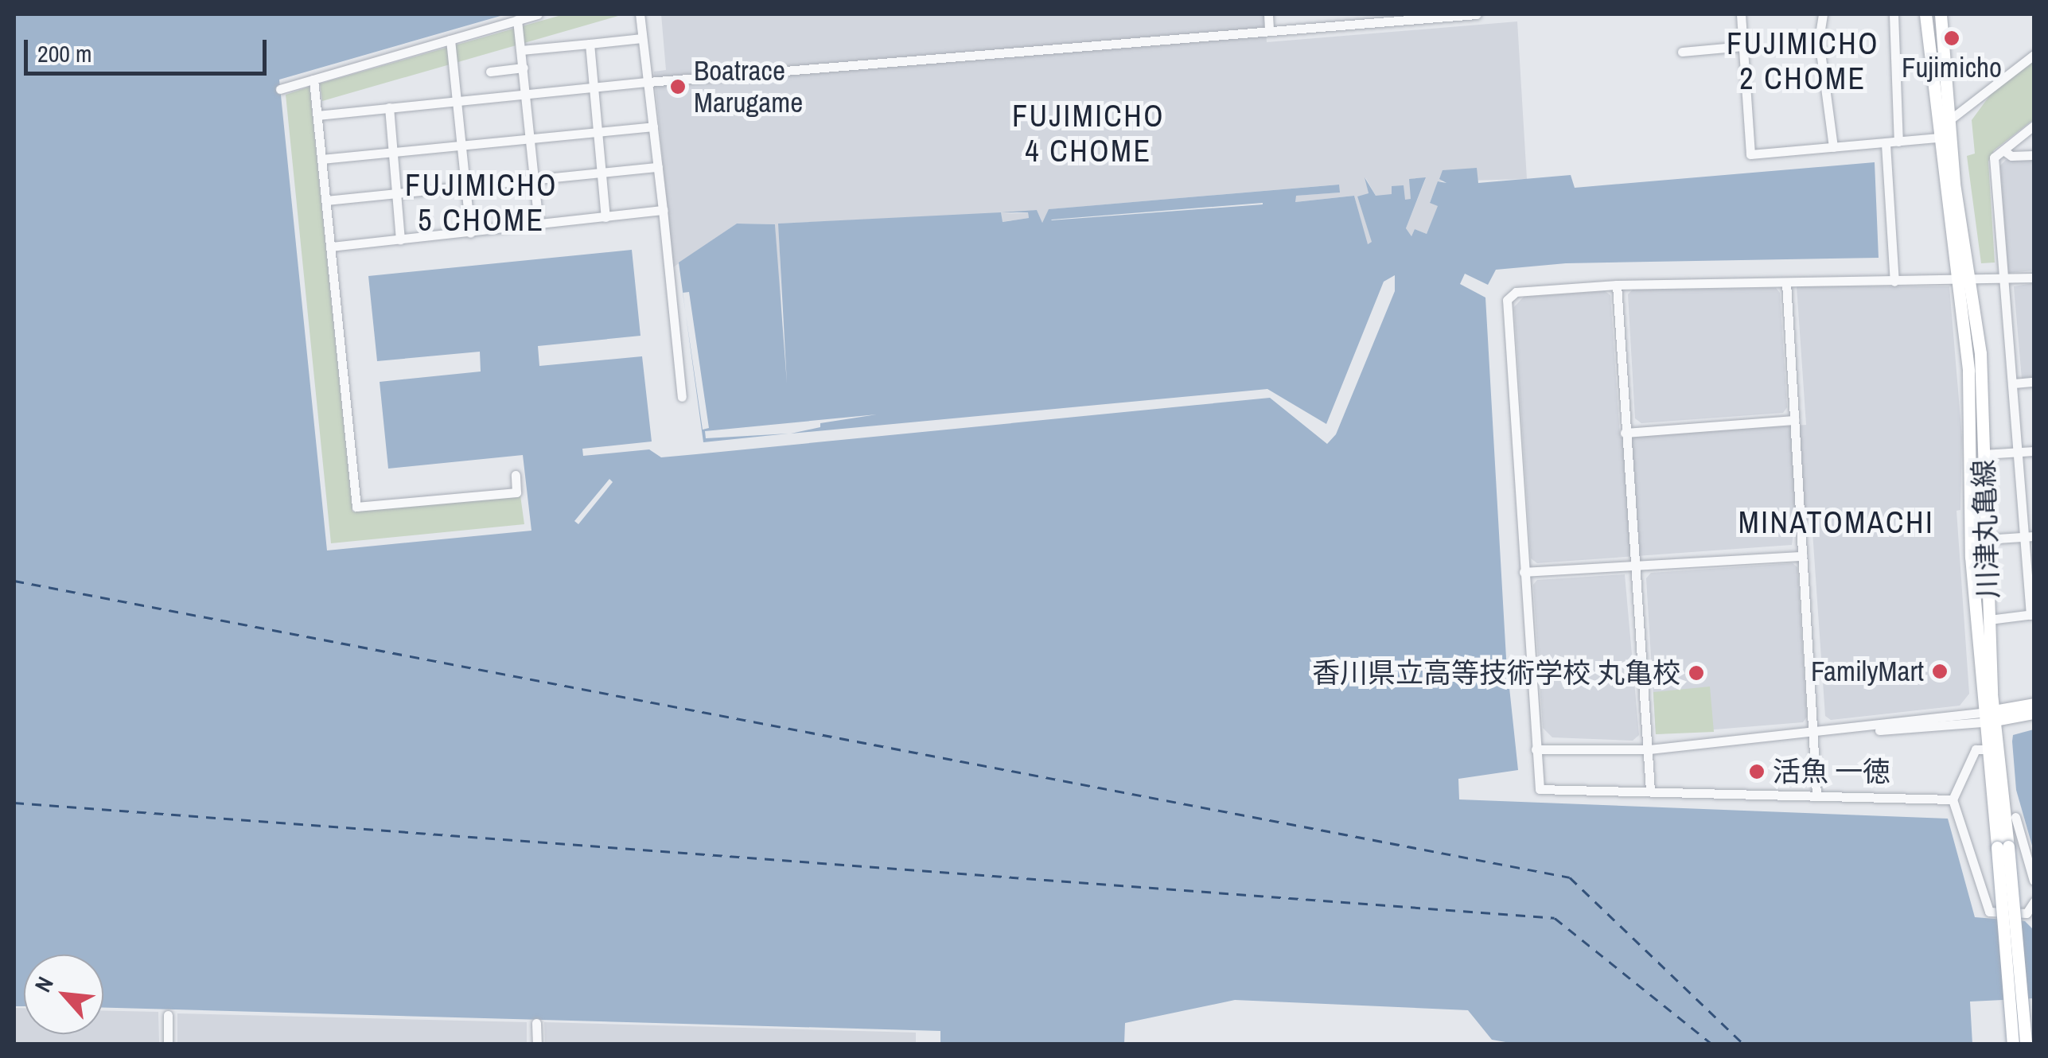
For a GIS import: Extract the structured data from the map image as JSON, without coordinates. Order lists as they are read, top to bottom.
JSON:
{
  "streets": {
    "main road": ["川津丸亀線"]
  },
  "districts": [
    "FUJIMICHO 2 CHOME",
    "FUJIMICHO 4 CHOME",
    "FUJIMICHO 5 CHOME",
    "MINATOMACHI"
  ],
  "places": [
    "Fujimicho",
    "Boatrace Marugame",
    "FamilyMart",
    "香川県立高等技術学校 丸亀校",
    "活魚 一徳"
  ],
  "scale_bar": "200 m",
  "north": "top left"
}
